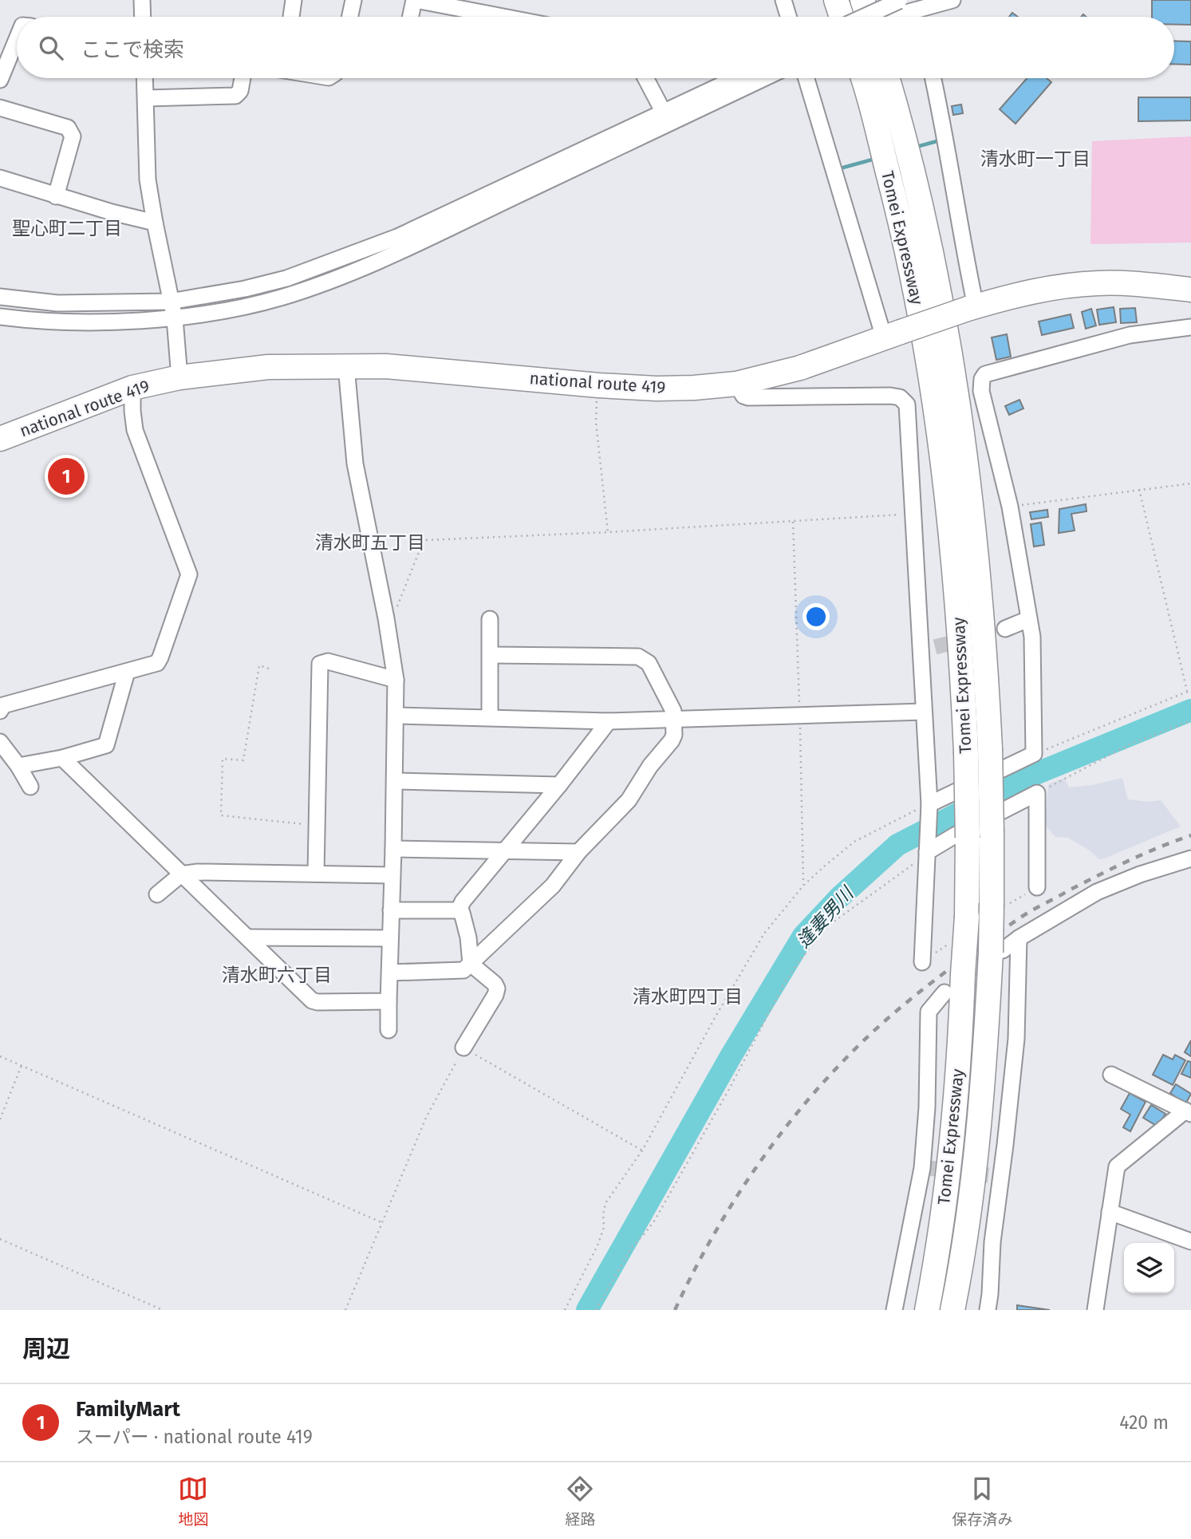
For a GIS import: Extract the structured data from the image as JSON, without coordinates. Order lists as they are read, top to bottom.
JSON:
{
  "streets": {
    "highway": ["Tomei Expressway", "national route 419"]
  },
  "districts": [
    "清水町一丁目",
    "聖心町二丁目",
    "清水町五丁目",
    "清水町六丁目",
    "清水町四丁目"
  ],
  "water": ["逢妻男川"],
  "page": {
    "search": "ここで検索",
    "pins": "1",
    "heading": "周辺",
    "list": [
      {
        "mark": "1",
        "name": "FamilyMart",
        "note": "スーパー · national route 419",
        "value": "420 m"
      }
    ],
    "nav": ["地図", "経路", "保存済み"]
  }
}
